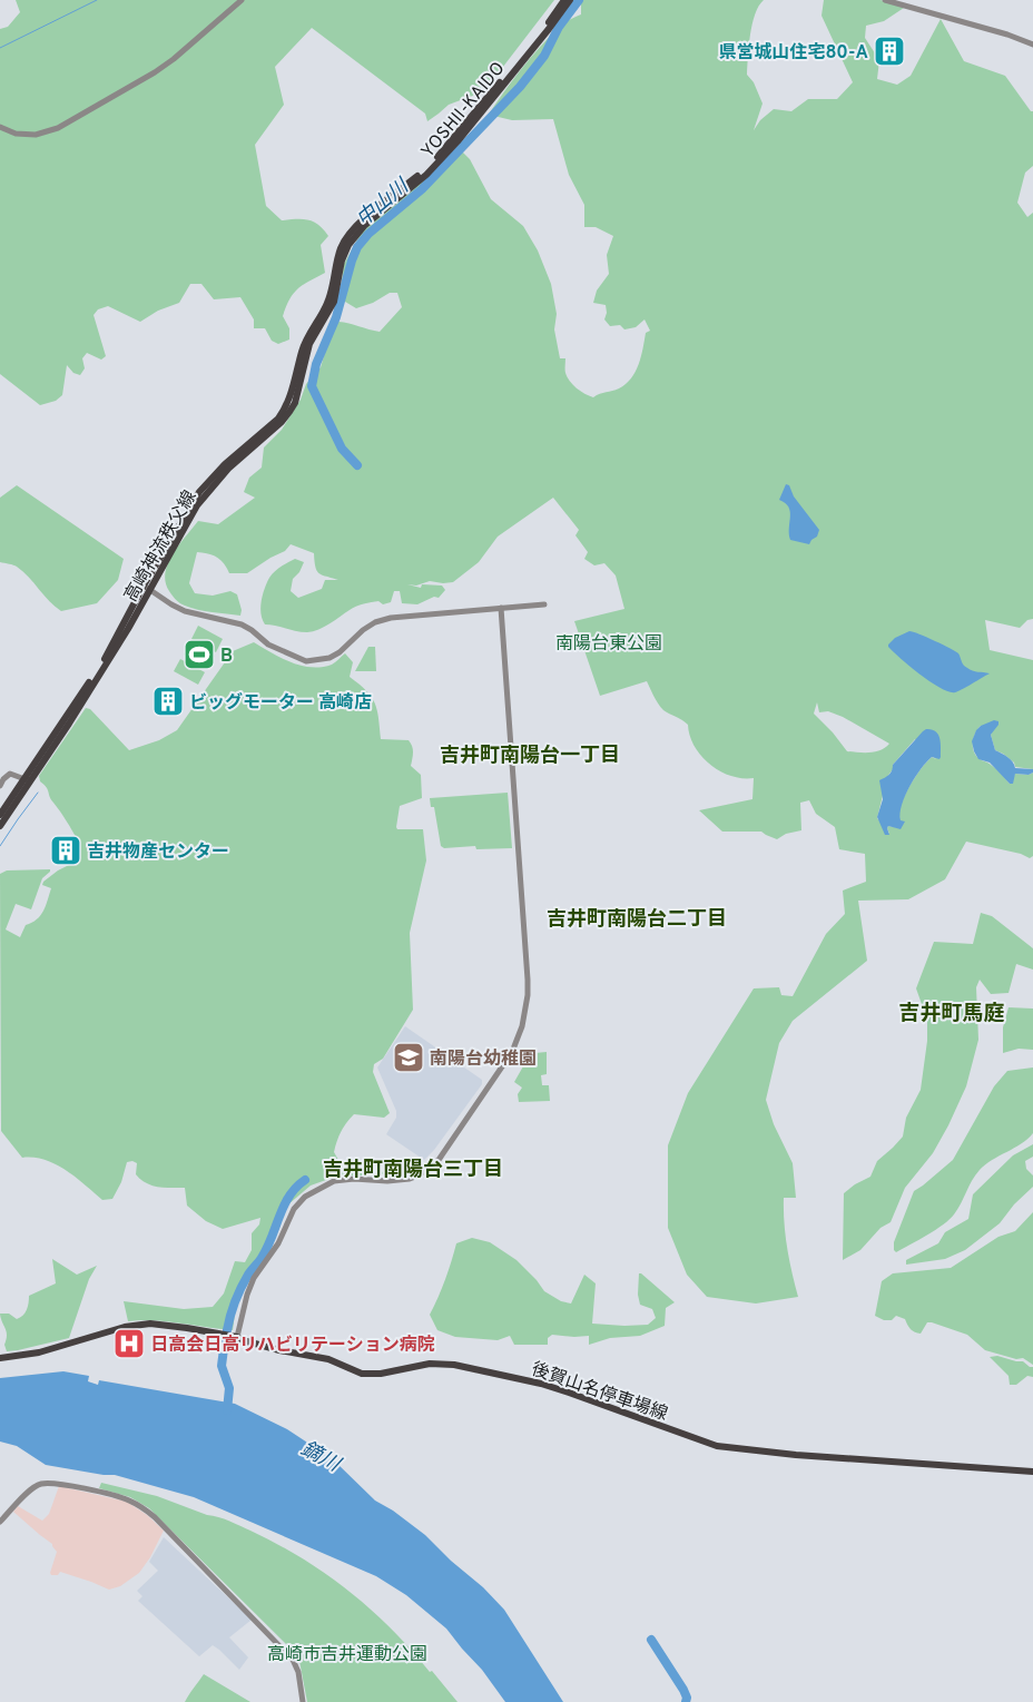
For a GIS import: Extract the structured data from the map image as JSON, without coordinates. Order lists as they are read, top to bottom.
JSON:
{
  "streets": {
    "main road": ["YOSHII-KAIDO", "高崎神流秩父線", "後賀山名停車場線"]
  },
  "crossings": [
    ["YOSHII-KAIDO", "高崎神流秩父線"]
  ],
  "districts": [
    "吉井町南陽台一丁目",
    "吉井町南陽台二丁目",
    "吉井町馬庭",
    "吉井町南陽台三丁目"
  ],
  "water": ["中山川", "鏑川"],
  "parks": ["南陽台東公園", "高崎市吉井運動公園"],
  "places": {
    "building": ["県営城山住宅80-A", "ビッグモーター 高崎店", "吉井物産センター"],
    "sports": ["B"],
    "school or university": ["南陽台幼稚園"],
    "hospital": ["日高会日高リハビリテーション病院"]
  }
}
